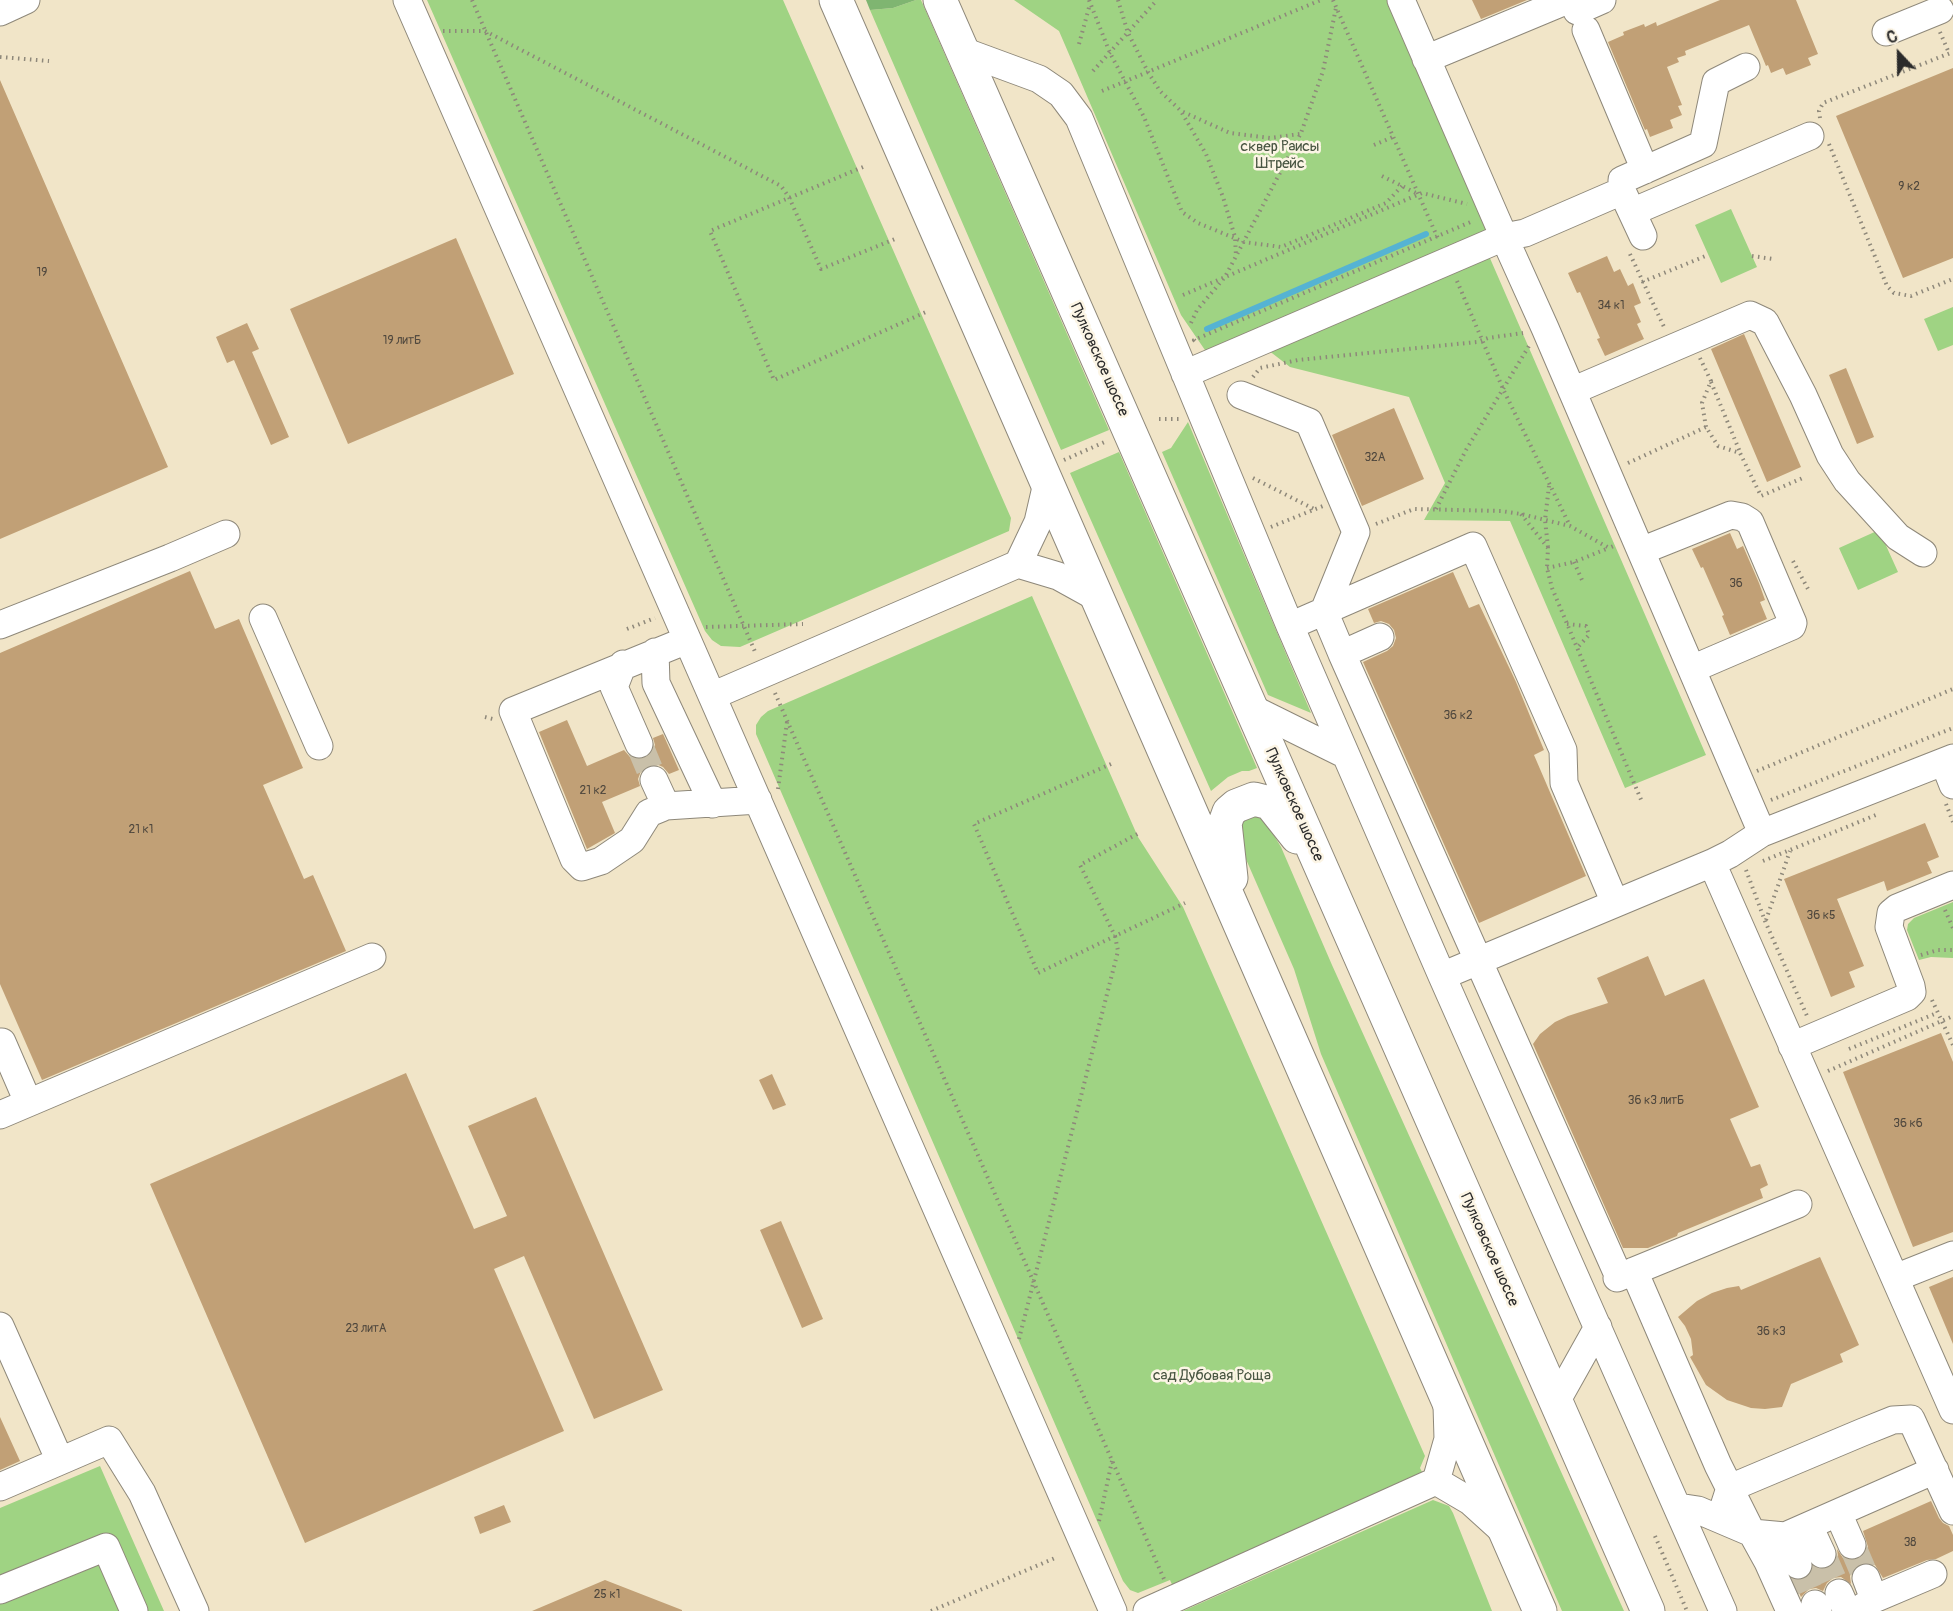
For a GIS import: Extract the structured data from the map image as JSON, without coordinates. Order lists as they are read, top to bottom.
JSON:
{
  "streets": {
    "main road": ["Пулковское шоссе"]
  },
  "parks": ["сквер Раисы Штрейс", "сад Дубовая Роща"],
  "house_numbers": [
    "9 к2",
    "19",
    "34 к1",
    "19 литБ",
    "32А",
    "36",
    "36 к2",
    "21 к2",
    "21 к1",
    "36 к5",
    "36 к3 литБ",
    "36 к6",
    "23 литА",
    "36 к3",
    "38",
    "25 к1"
  ],
  "north": "top"
}
